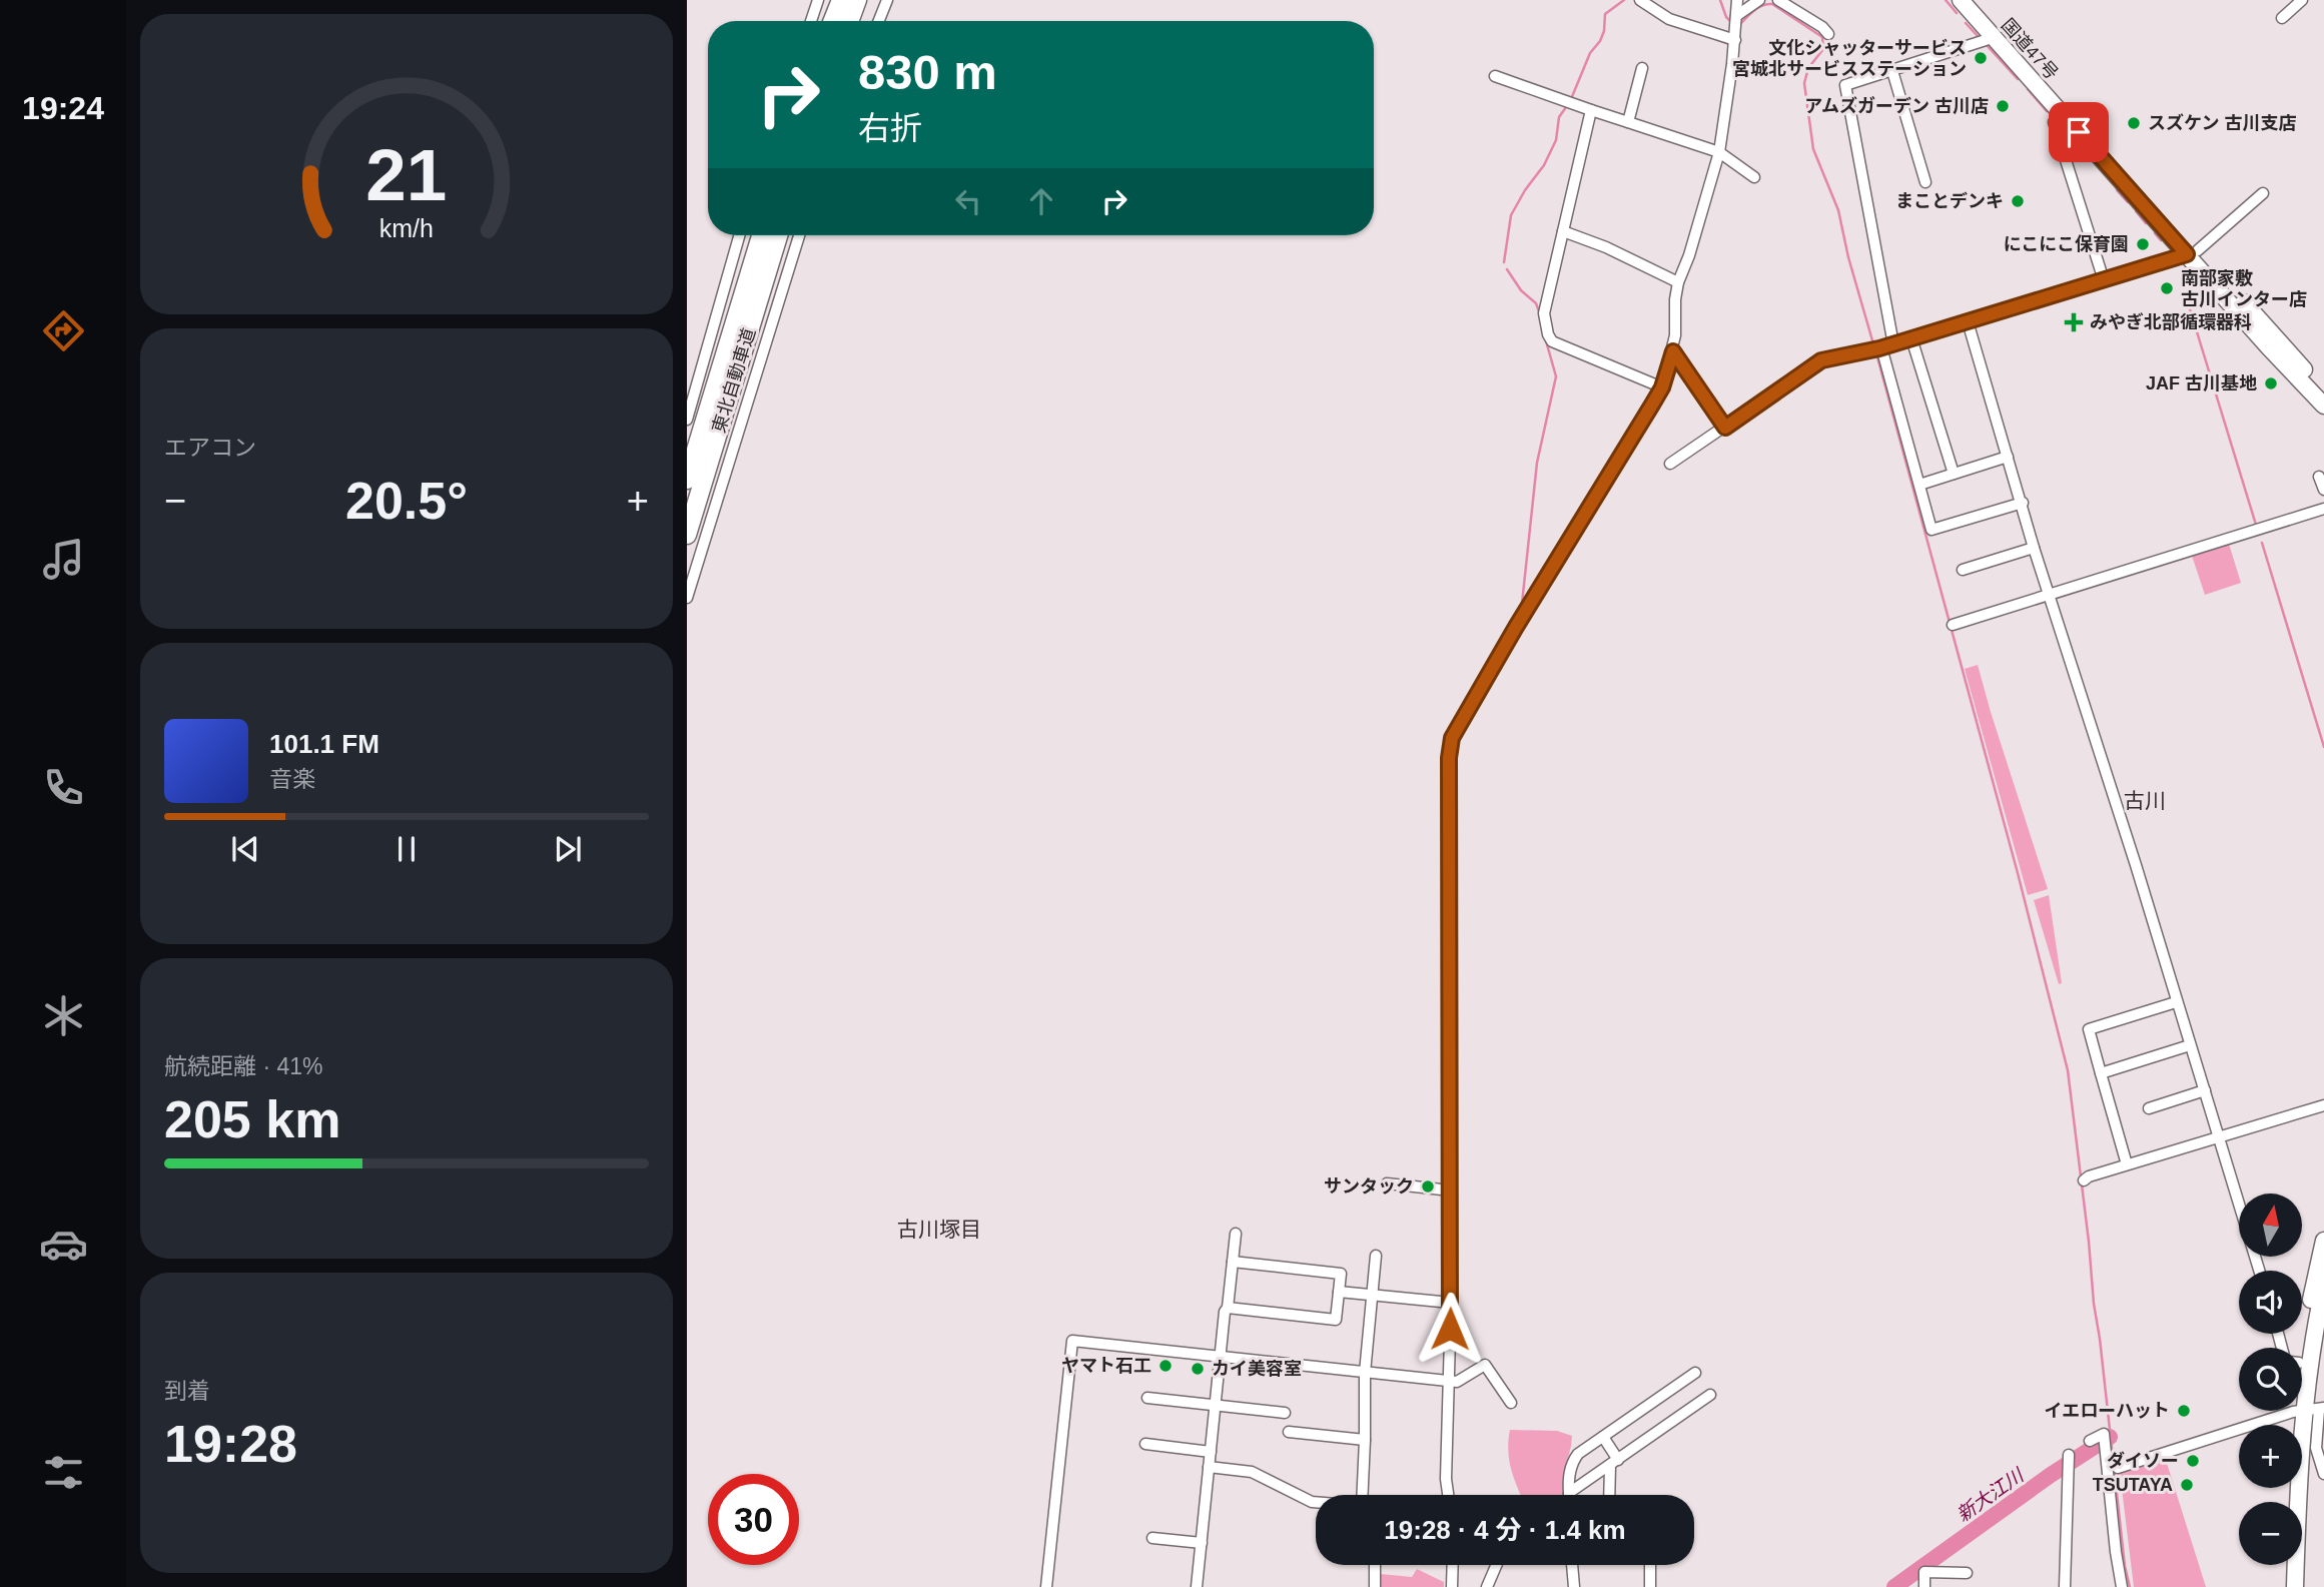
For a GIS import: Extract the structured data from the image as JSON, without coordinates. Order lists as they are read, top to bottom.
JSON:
{
  "streets": {
    "highway": ["国道47号", "東北自動車道"]
  },
  "districts": ["古川", "古川塚目"],
  "water": ["新大江川"],
  "places": {
    "other": [
      "文化シャッターサービス 宮城北サービスステーション",
      "アムズガーデン 古川店",
      "スズケン 古川支店",
      "まことデンキ",
      "にこにこ保育園",
      "南部家敷 古川インター店",
      "JAF 古川基地",
      "サンタック",
      "ヤマト石工",
      "カイ美容室",
      "イエローハット",
      "ダイソー",
      "TSUTAYA"
    ],
    "health": ["みやぎ北部循環器科"]
  },
  "north": "top",
  "page": {
    "tabs": "19:24",
    "turn": ["830 m", "右折"],
    "tile": [
      "エアコン",
      ["航続距離 · 41%", "205 km"],
      ["到着", "19:28"]
    ],
    "heat": ["−", "20.5°", "+"],
    "song": ["101.1 FM", "音楽"],
    "map_buttons": ["+", "−"],
    "limit": "30",
    "trip": "19:28 · 4 分 · 1.4 km",
    "gauge": ["21", "km/h"]
  }
}
